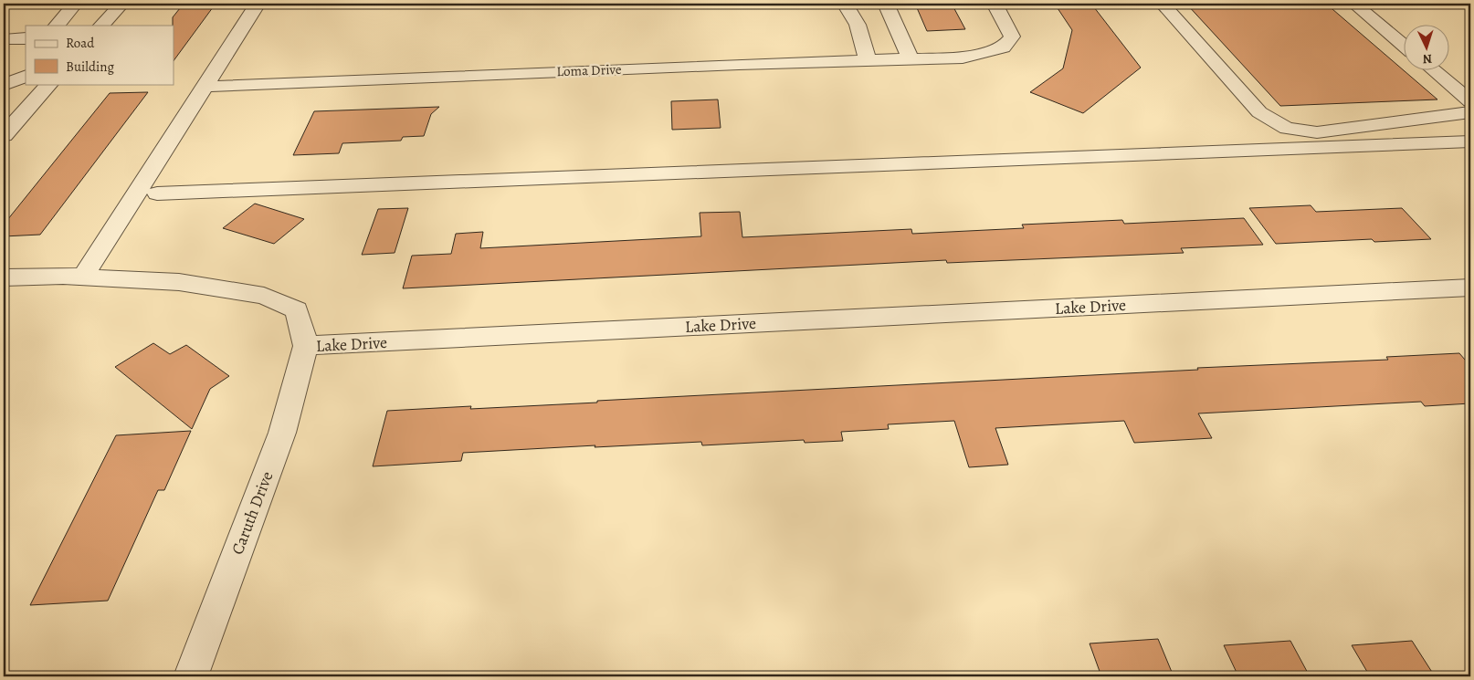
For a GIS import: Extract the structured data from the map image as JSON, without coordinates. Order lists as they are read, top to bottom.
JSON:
{
  "streets": {
    "street": ["Loma Drive", "Lake Drive", "Caruth Drive"]
  },
  "crossings": [
    ["Lake Drive", "Caruth Drive"]
  ],
  "legend": ["Road", "Building"],
  "north": "bottom"
}
